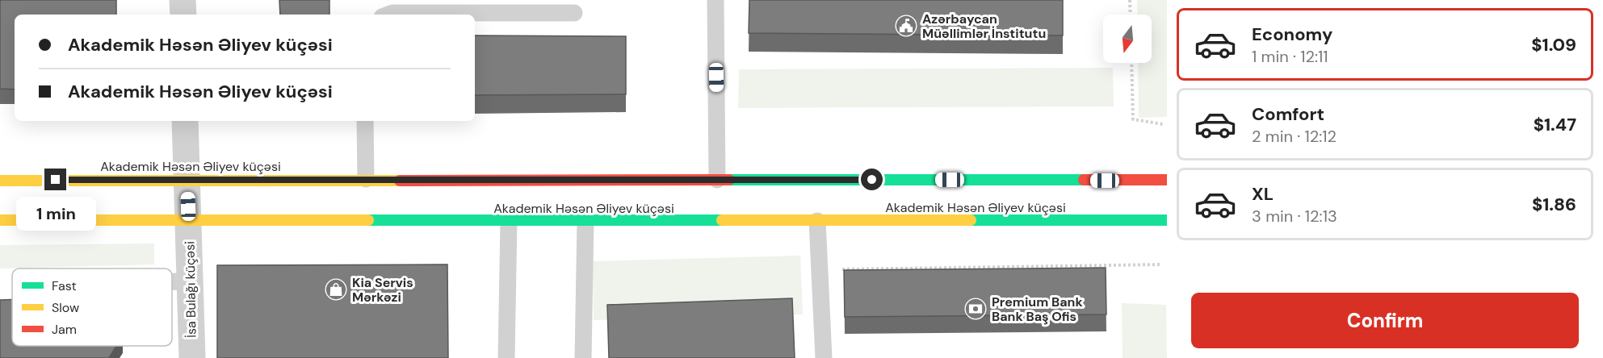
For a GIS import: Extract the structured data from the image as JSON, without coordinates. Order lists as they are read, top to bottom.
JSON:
{
  "streets": {
    "main road": ["Akademik Həsən Əliyev küçəsi"],
    "street": ["İsa Bulağı küçəsi"]
  },
  "crossings": [
    ["Akademik Həsən Əliyev küçəsi", "İsa Bulağı küçəsi"]
  ],
  "places": {
    "public building": ["Azərbaycan Müəllimlər İnstitutu"],
    "shop": ["Kia Servis Mərkəzi"],
    "bank": ["Premium Bank Bank Baş Ofis"]
  },
  "legend": ["Fast", "Slow", "Jam"],
  "north": "bottom",
  "page": {
    "list": [
      {
        "name": "Economy",
        "note": "1 min · 12:11",
        "value": "$1.09"
      },
      {
        "name": "Comfort",
        "note": "2 min · 12:12",
        "value": "$1.47"
      },
      {
        "name": "XL",
        "note": "3 min · 12:13",
        "value": "$1.86"
      }
    ],
    "banner": ["Akademik Həsən Əliyev küçəsi", "Akademik Həsən Əliyev küçəsi"],
    "bubble": "1 min",
    "buttons": "Confirm"
  }
}
